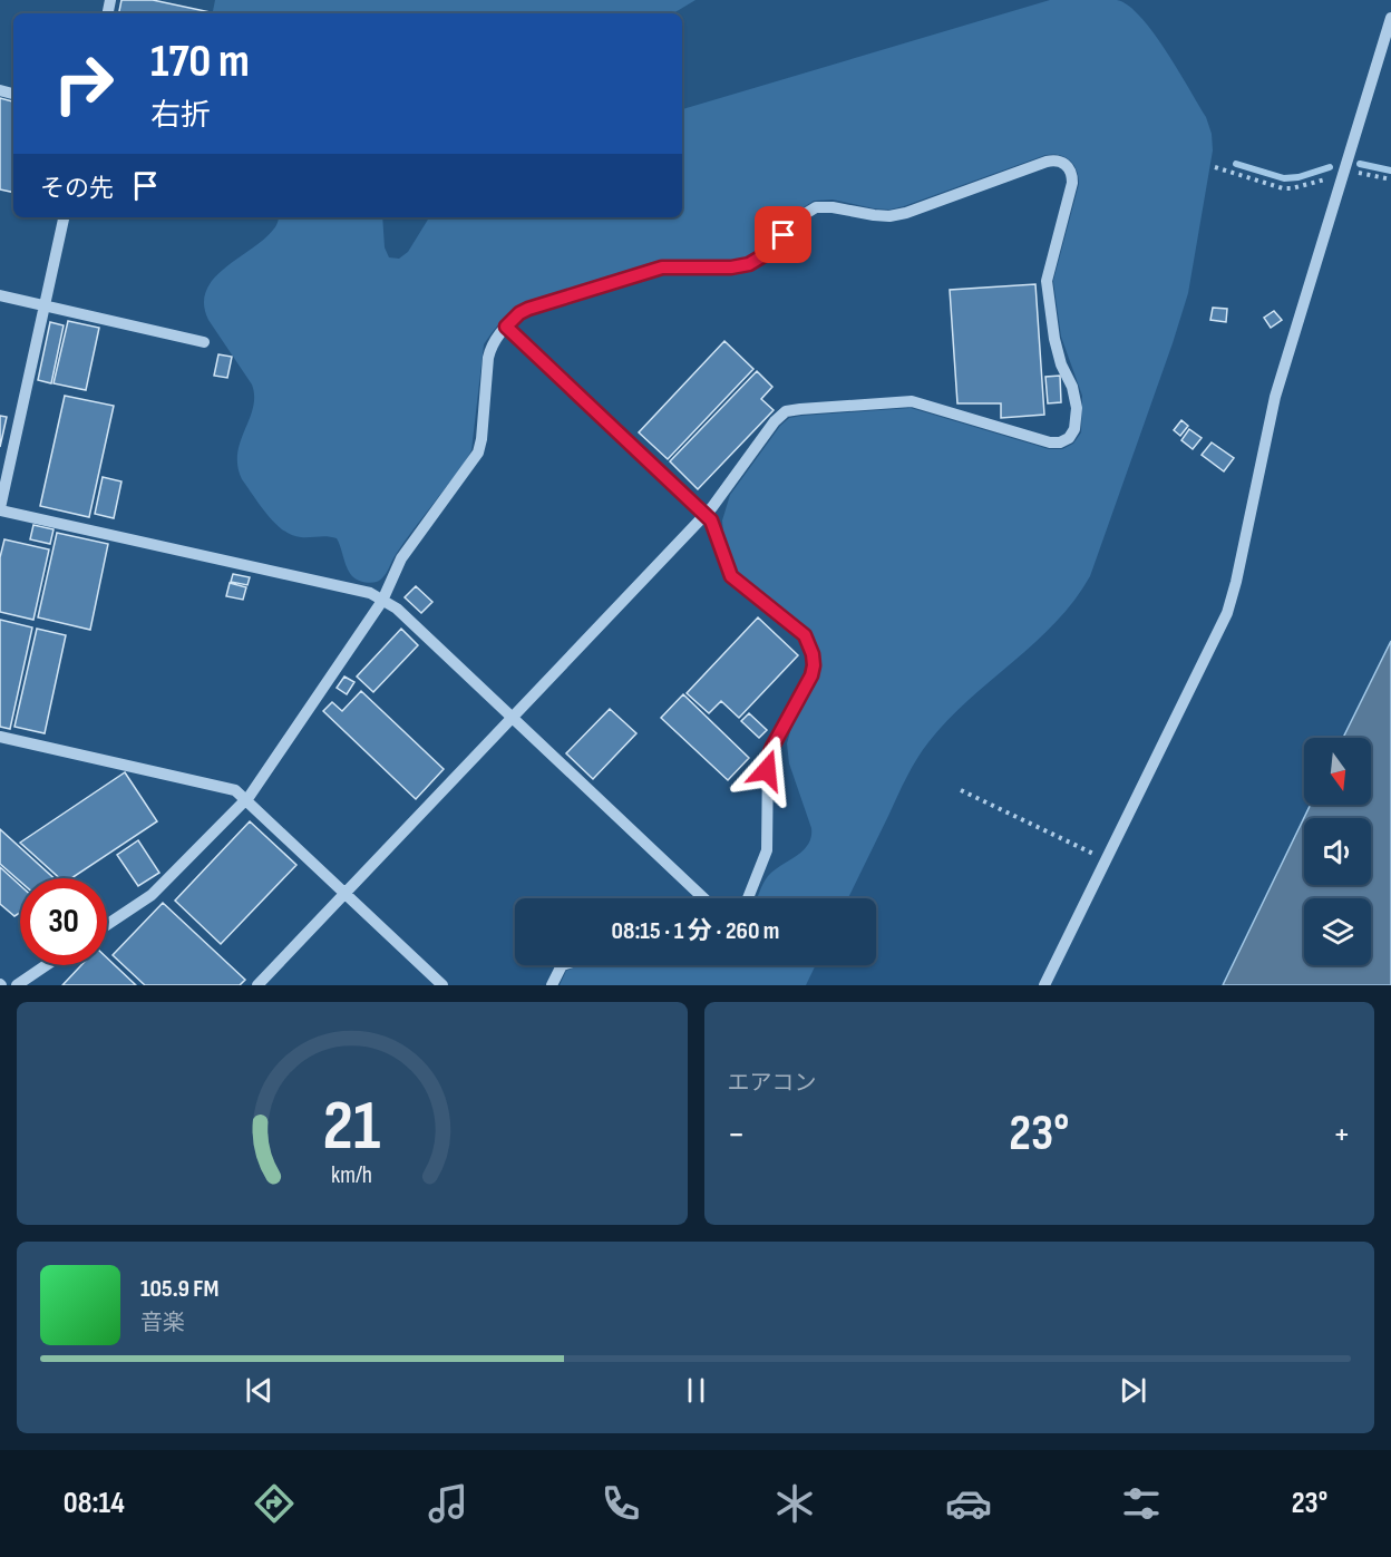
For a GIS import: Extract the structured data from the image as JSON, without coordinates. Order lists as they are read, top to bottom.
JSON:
{
  "north": "bottom",
  "page": {
    "turn": ["170 m", "右折"],
    "then": "その先",
    "limit": "30",
    "trip": "08:15 · 1 分 · 260 m",
    "tile": "エアコン",
    "heat": ["−", "23°", "+"],
    "song": ["105.9 FM", "音楽"],
    "tabs": ["08:14", "23°"],
    "gauge": ["21", "km/h"]
  }
}
